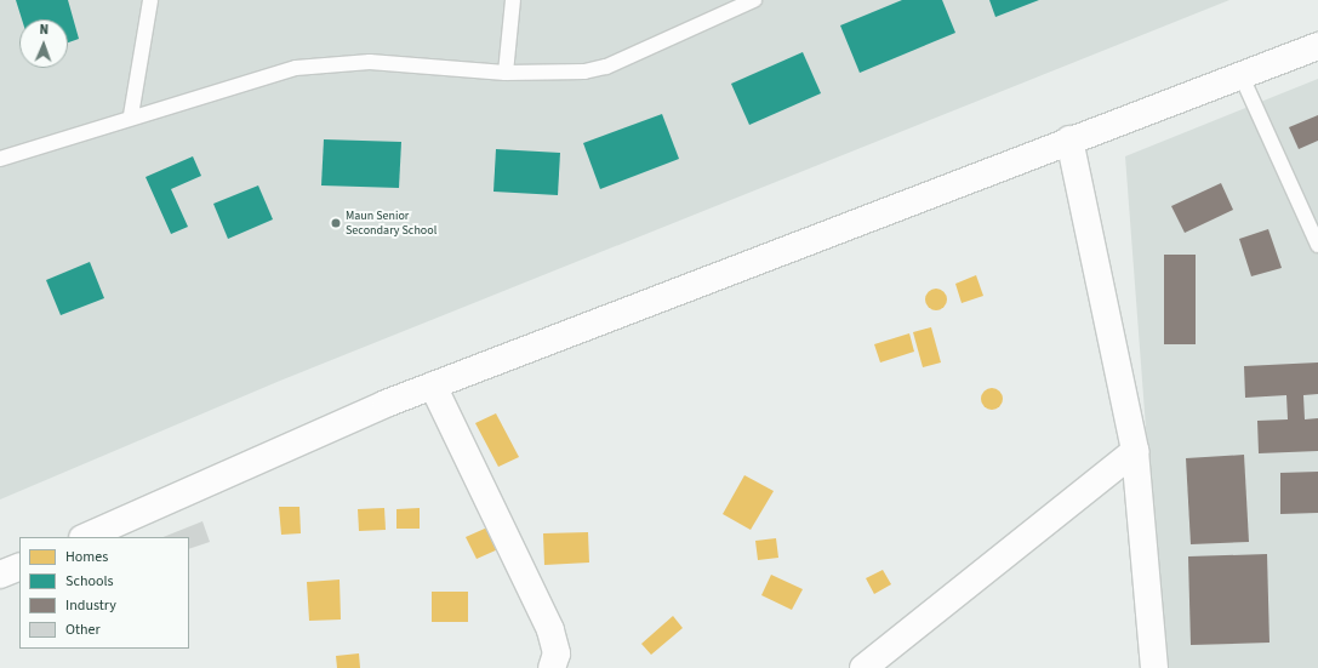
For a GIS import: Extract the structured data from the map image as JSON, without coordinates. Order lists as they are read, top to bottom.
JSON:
{
  "places": ["Maun Senior Secondary School"],
  "legend": [
    "Homes",
    "Schools",
    "Industry",
    "Other"
  ],
  "north": "top"
}
